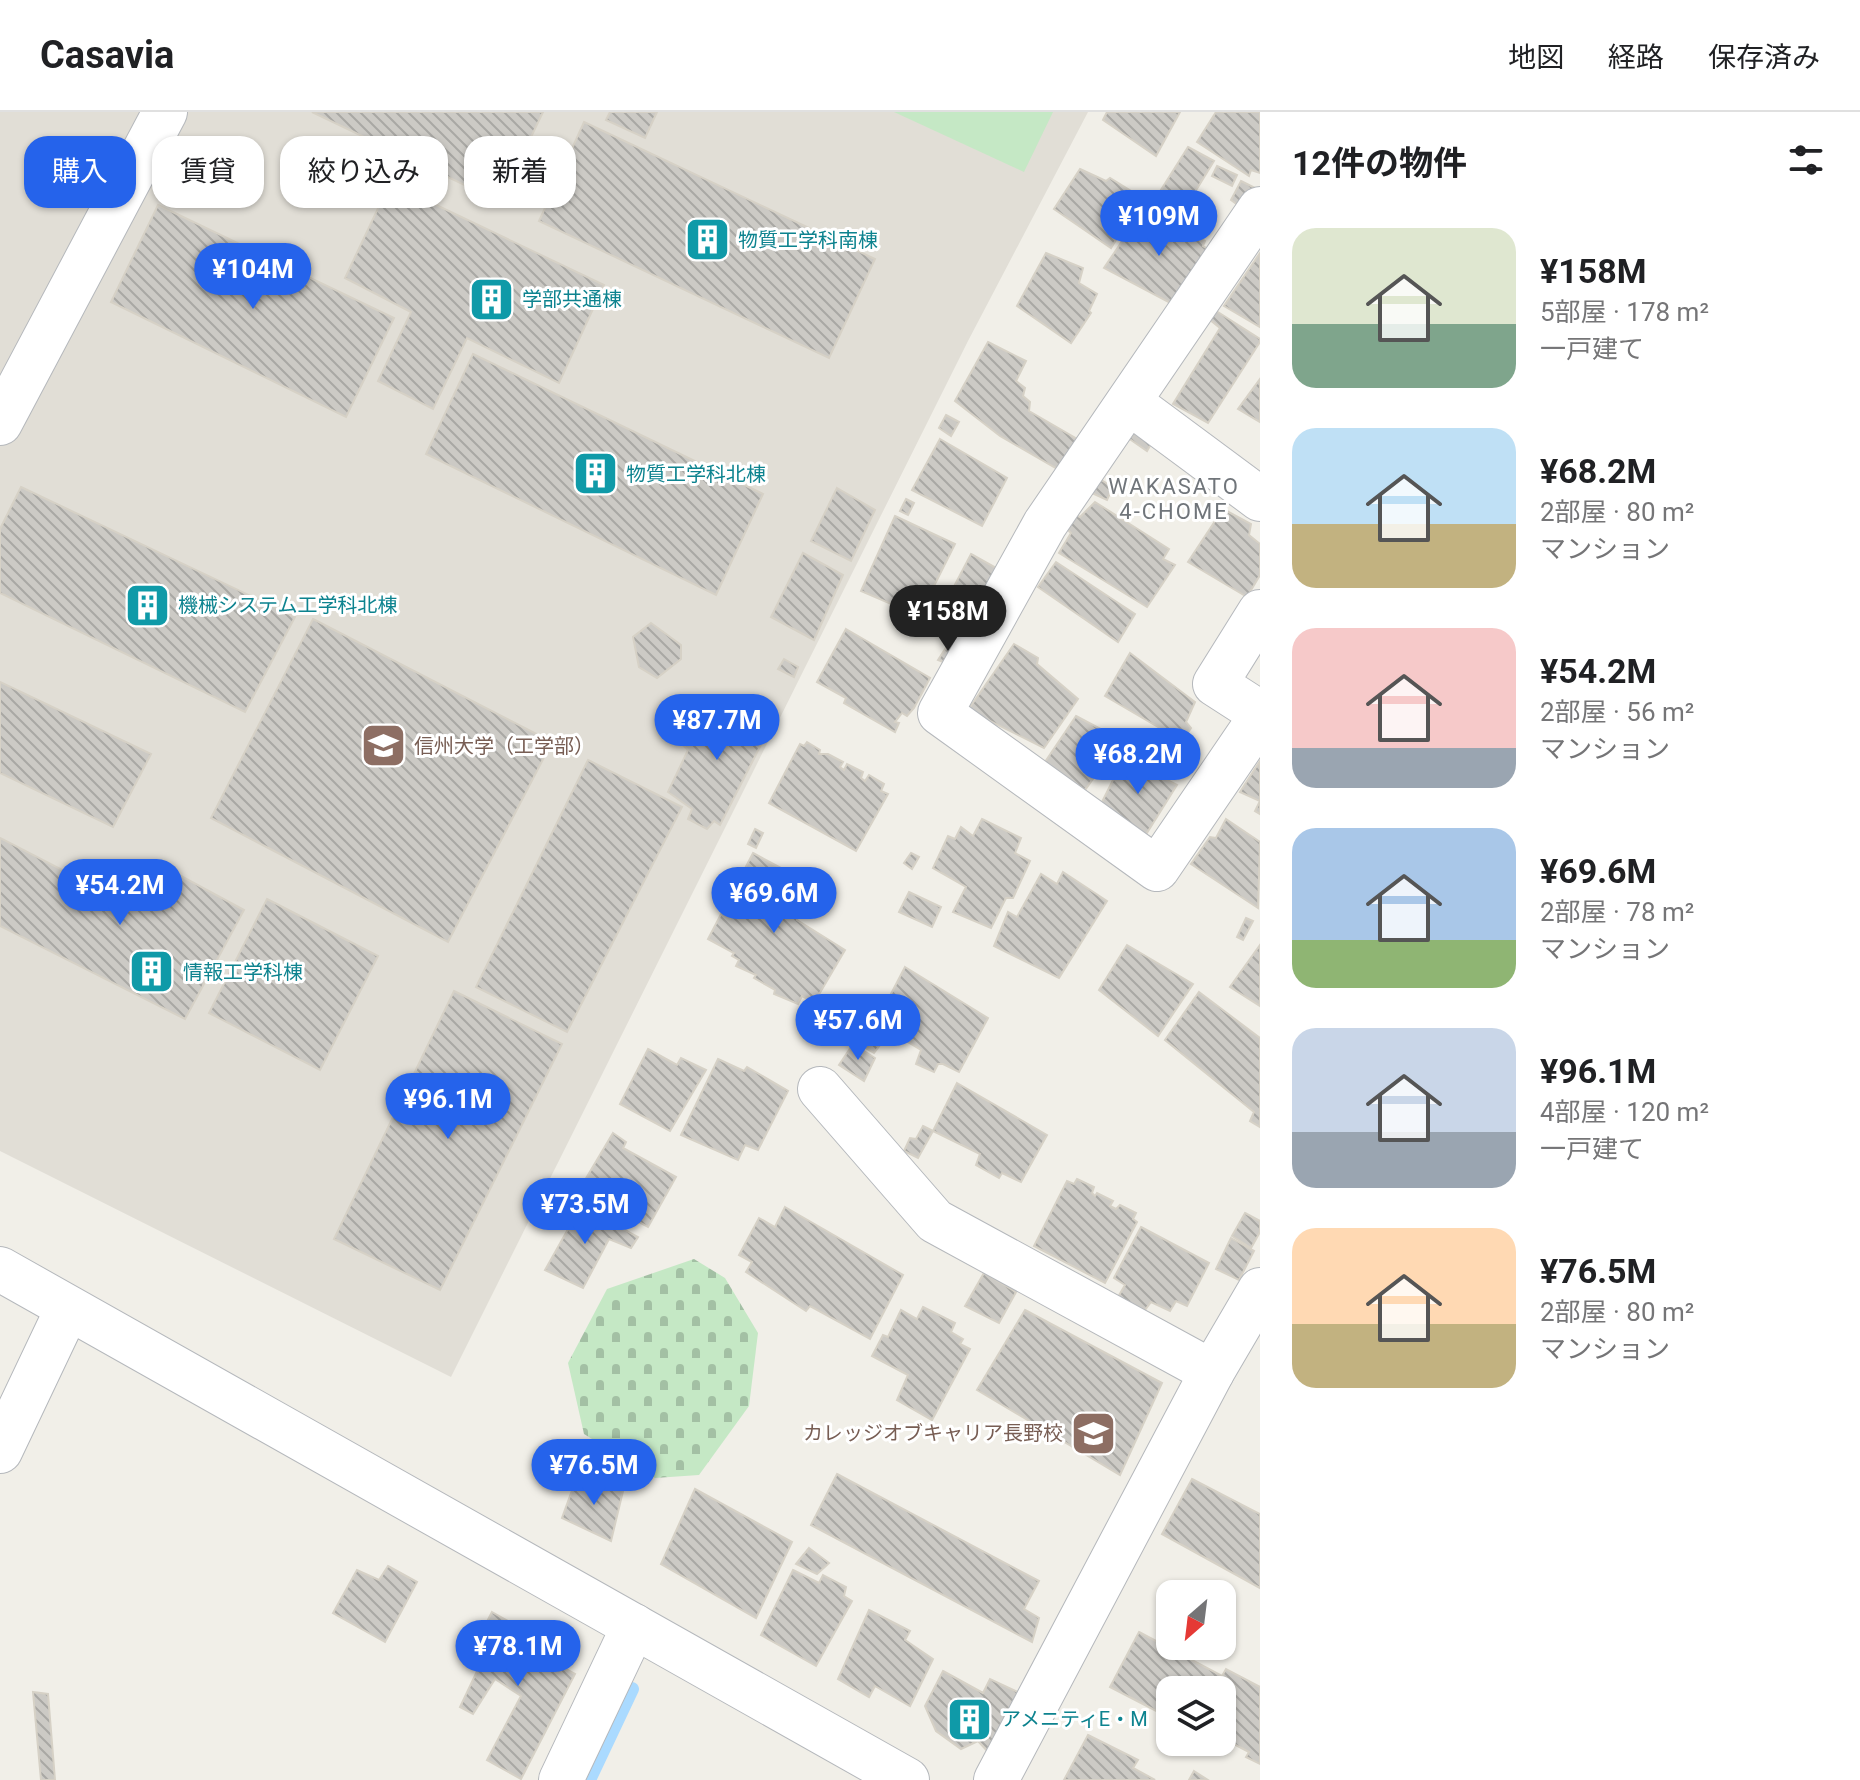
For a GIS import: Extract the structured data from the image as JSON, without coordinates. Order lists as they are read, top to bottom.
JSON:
{
  "districts": ["WAKASATO 4-CHOME"],
  "places": {
    "building": [
      "物質工学科南棟",
      "学部共通棟",
      "物質工学科北棟",
      "機械システム工学科北棟",
      "情報工学科棟",
      "アメニティE・M"
    ],
    "school or university": ["信州大学（工学部）", "カレッジオブキャリア長野校"]
  },
  "north": "bottom left",
  "page": {
    "header": "Casavia",
    "nav": ["地図", "経路", "保存済み"],
    "heading": "12件の物件",
    "chip": [
      "購入",
      "賃貸",
      "絞り込み",
      "新着"
    ],
    "price": [
      "¥109M",
      "¥104M",
      "¥158M",
      "¥87.7M",
      "¥68.2M",
      "¥54.2M",
      "¥69.6M",
      "¥57.6M",
      "¥96.1M",
      "¥73.5M",
      "¥76.5M",
      "¥78.1M"
    ],
    "list": [
      {
        "name": "¥158M",
        "note": "5部屋 · 178 m² · 一戸建て"
      },
      {
        "name": "¥68.2M",
        "note": "2部屋 · 80 m² · マンション"
      },
      {
        "name": "¥54.2M",
        "note": "2部屋 · 56 m² · マンション"
      },
      {
        "name": "¥69.6M",
        "note": "2部屋 · 78 m² · マンション"
      },
      {
        "name": "¥96.1M",
        "note": "4部屋 · 120 m² · 一戸建て"
      },
      {
        "name": "¥76.5M",
        "note": "2部屋 · 80 m² · マンション"
      }
    ]
  }
}
